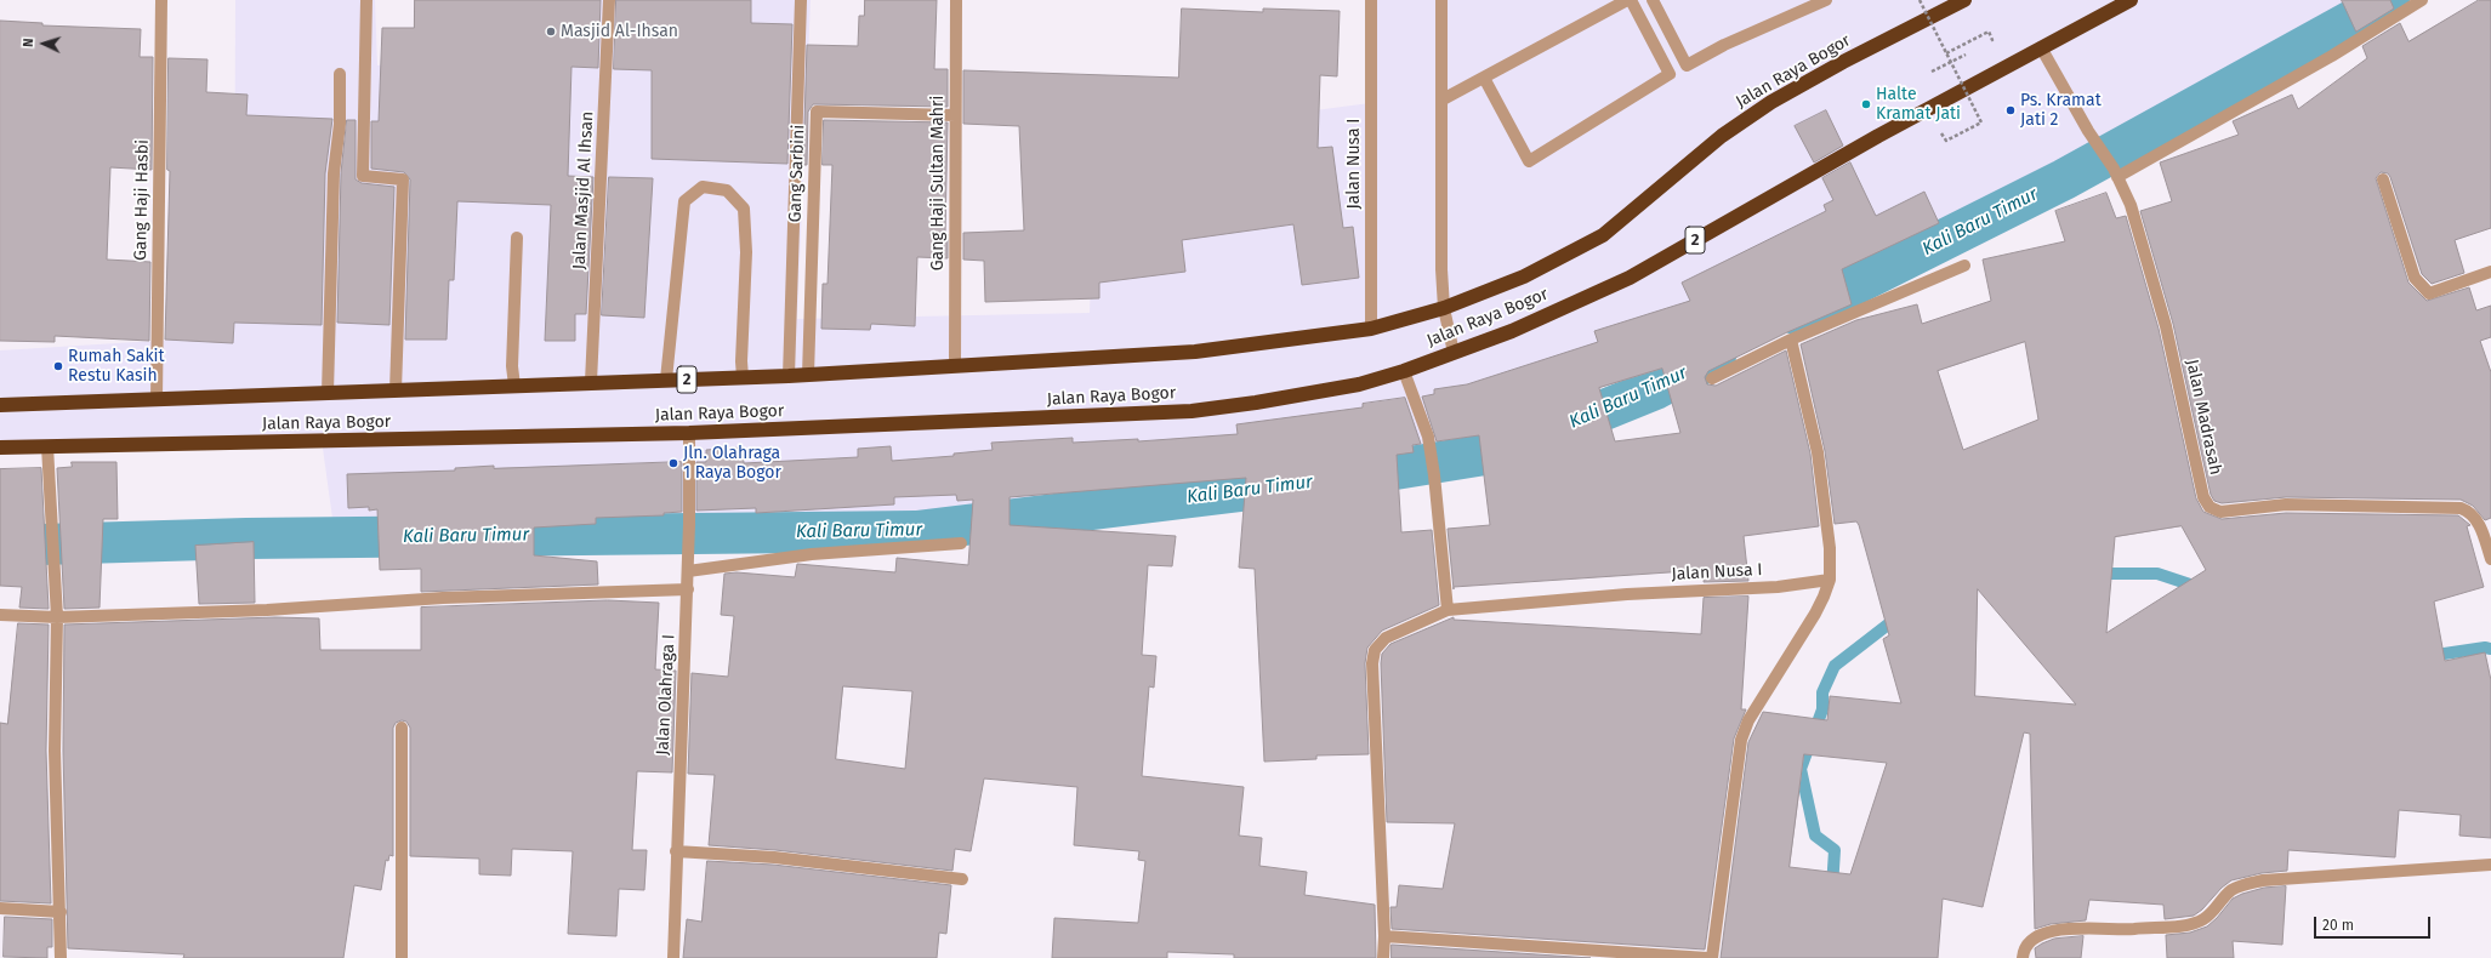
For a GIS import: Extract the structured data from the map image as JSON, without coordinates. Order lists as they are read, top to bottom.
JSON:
{
  "streets": {
    "highway": ["Jalan Raya Bogor", "2"],
    "street": [
      "Jalan Nusa I",
      "Gang Sarbini",
      "Gang Haji Sultan Mahri",
      "Jalan Masjid Al Ihsan",
      "Gang Haji Hasbi",
      "Jalan Madrasah",
      "Jalan Olahraga I"
    ]
  },
  "crossings": [
    ["Jalan Raya Bogor", "Jalan Nusa I"],
    ["Jalan Raya Bogor", "Gang Sarbini"],
    ["Jalan Raya Bogor", "Gang Haji Sultan Mahri"],
    ["Jalan Raya Bogor", "Jalan Masjid Al Ihsan"],
    ["Jalan Raya Bogor", "Gang Haji Hasbi"],
    ["Jalan Raya Bogor", "Jalan Madrasah"],
    ["Jalan Raya Bogor", "Jalan Olahraga I"],
    ["Gang Sarbini", "Gang Haji Sultan Mahri"]
  ],
  "water": ["Kali Baru Timur"],
  "places": [
    "Masjid Al-Ihsan",
    "Halte Kramat Jati",
    "Ps. Kramat Jati 2",
    "Rumah Sakit Restu Kasih",
    "Jln. Olahraga 1 Raya Bogor"
  ],
  "scale_bar": "20 m",
  "north": "left"
}
